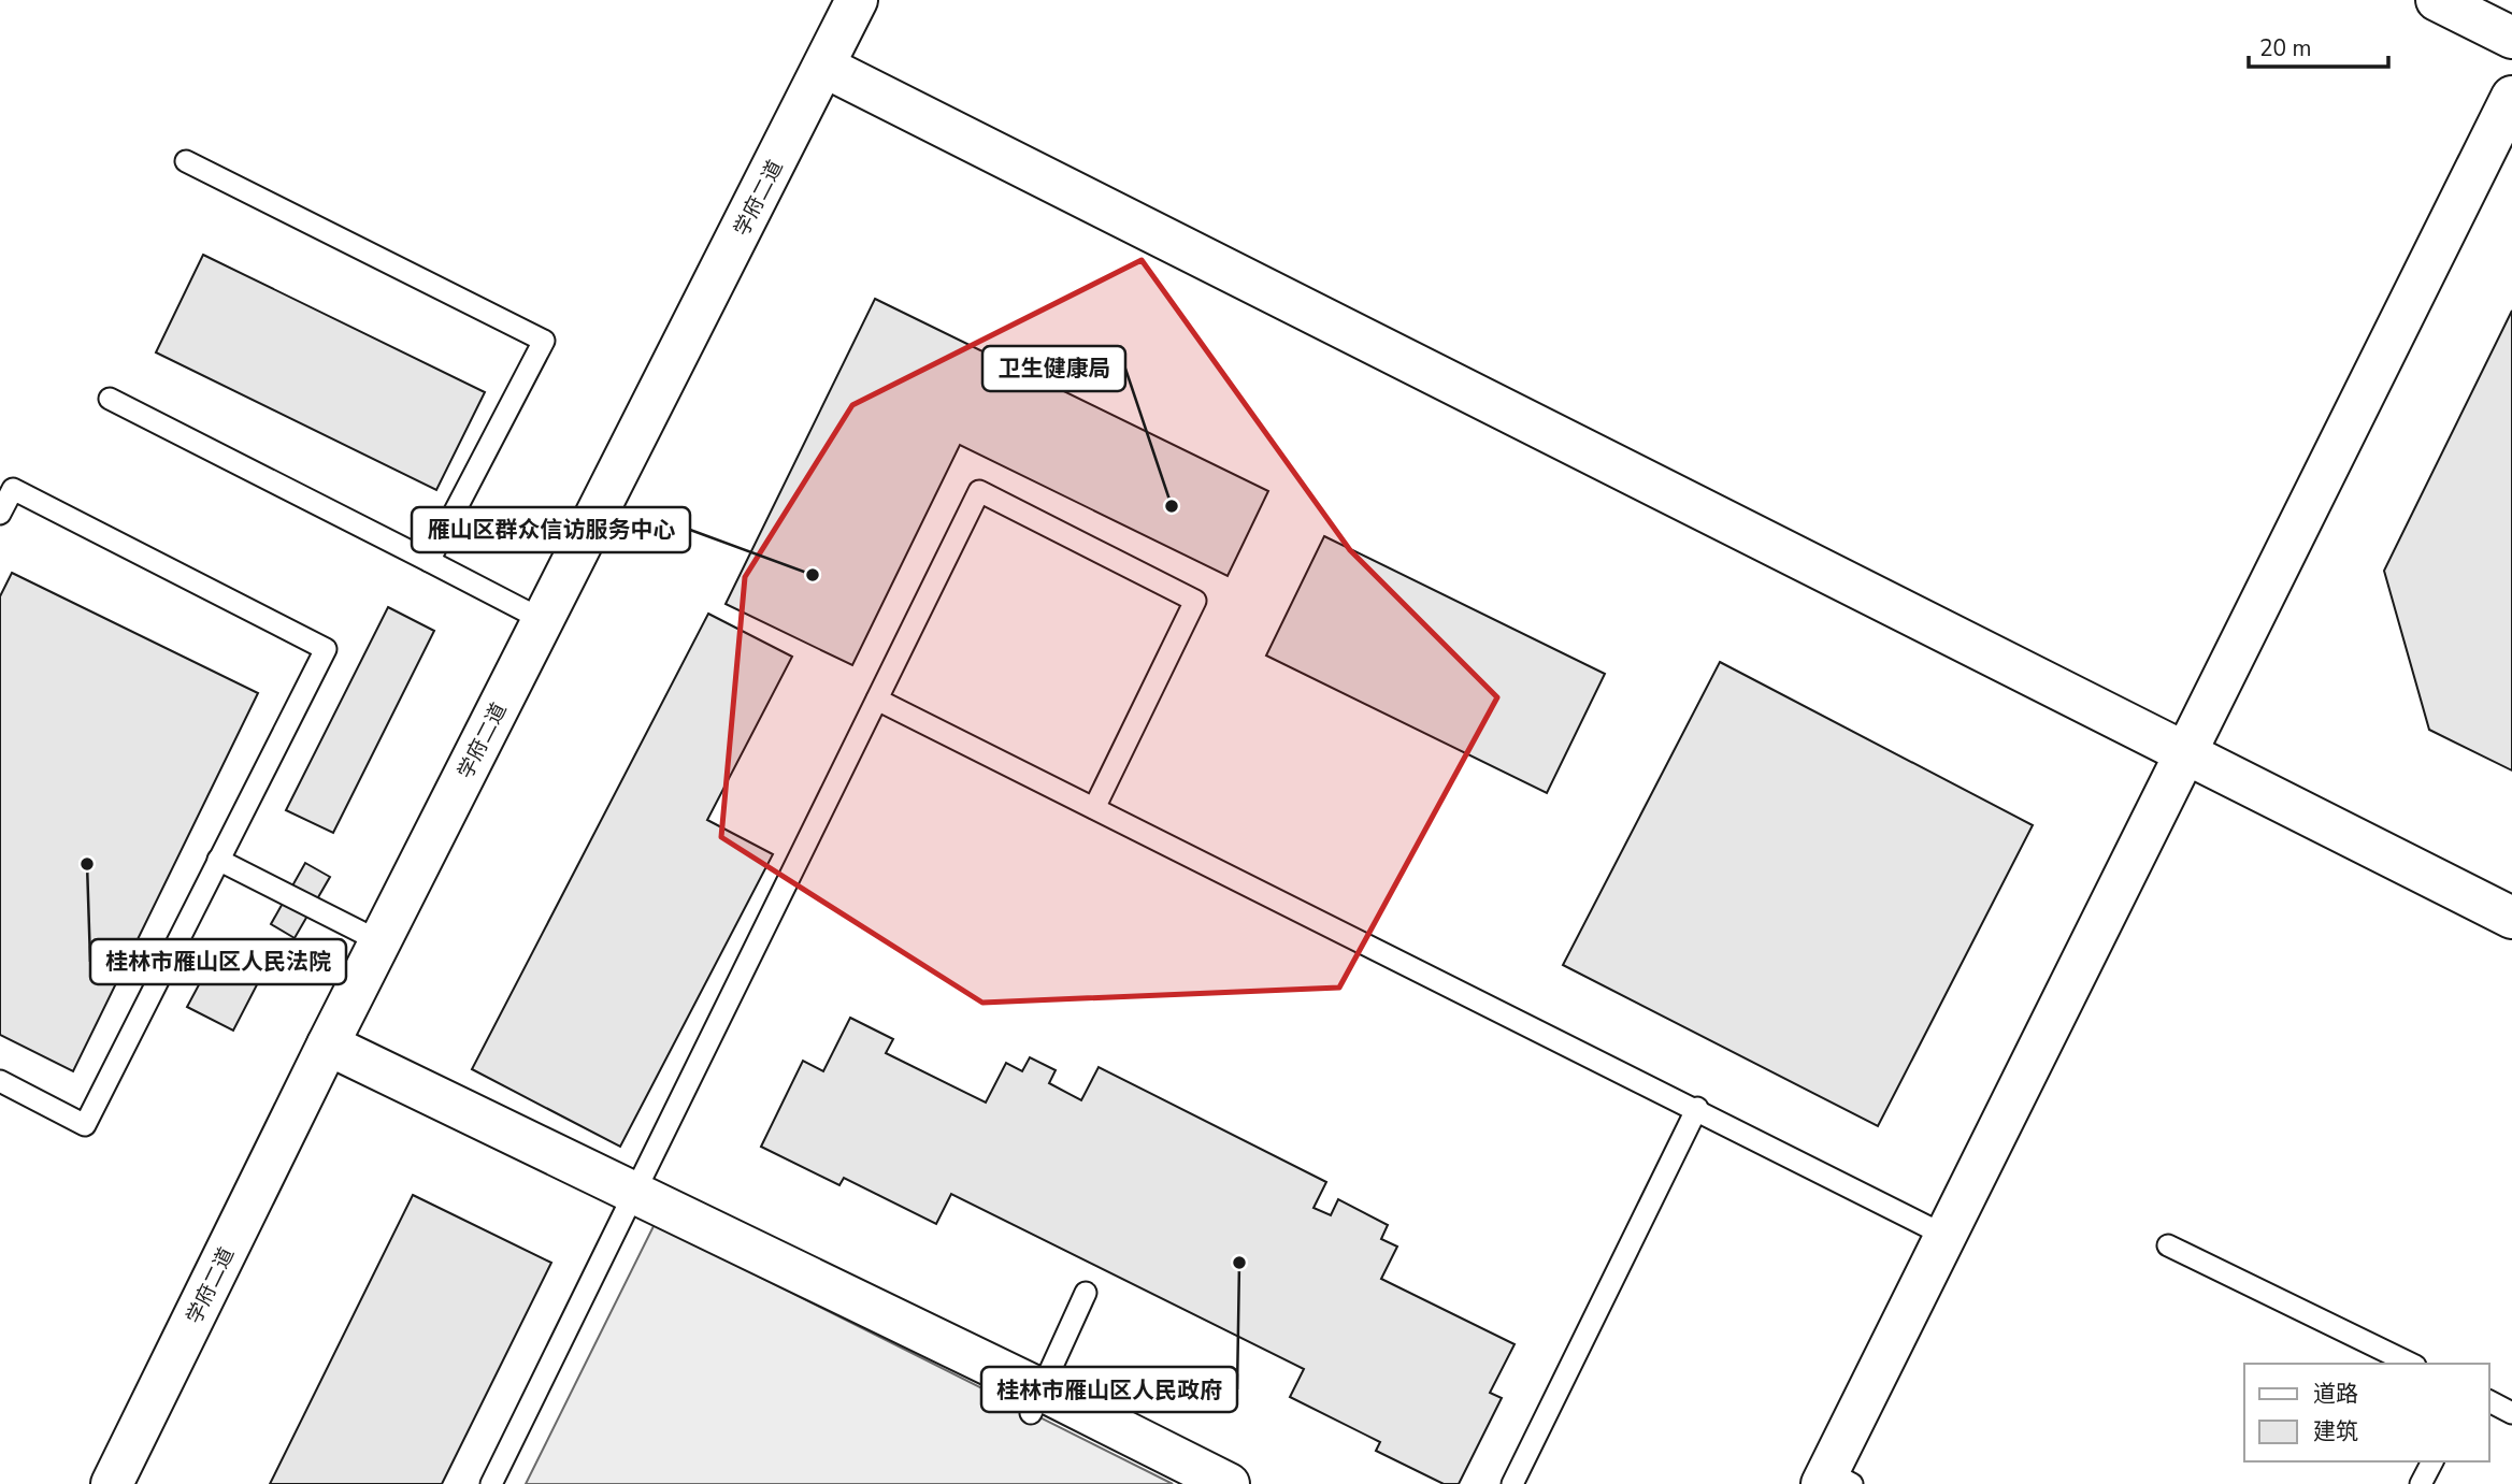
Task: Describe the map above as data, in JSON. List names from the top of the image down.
{
  "streets": {
    "street": ["学府二道"]
  },
  "places": [
    "卫生健康局",
    "雁山区群众信访服务中心",
    "桂林市雁山区人民法院",
    "桂林市雁山区人民政府"
  ],
  "legend": ["道路", "建筑"],
  "scale_bar": "20 m"
}
